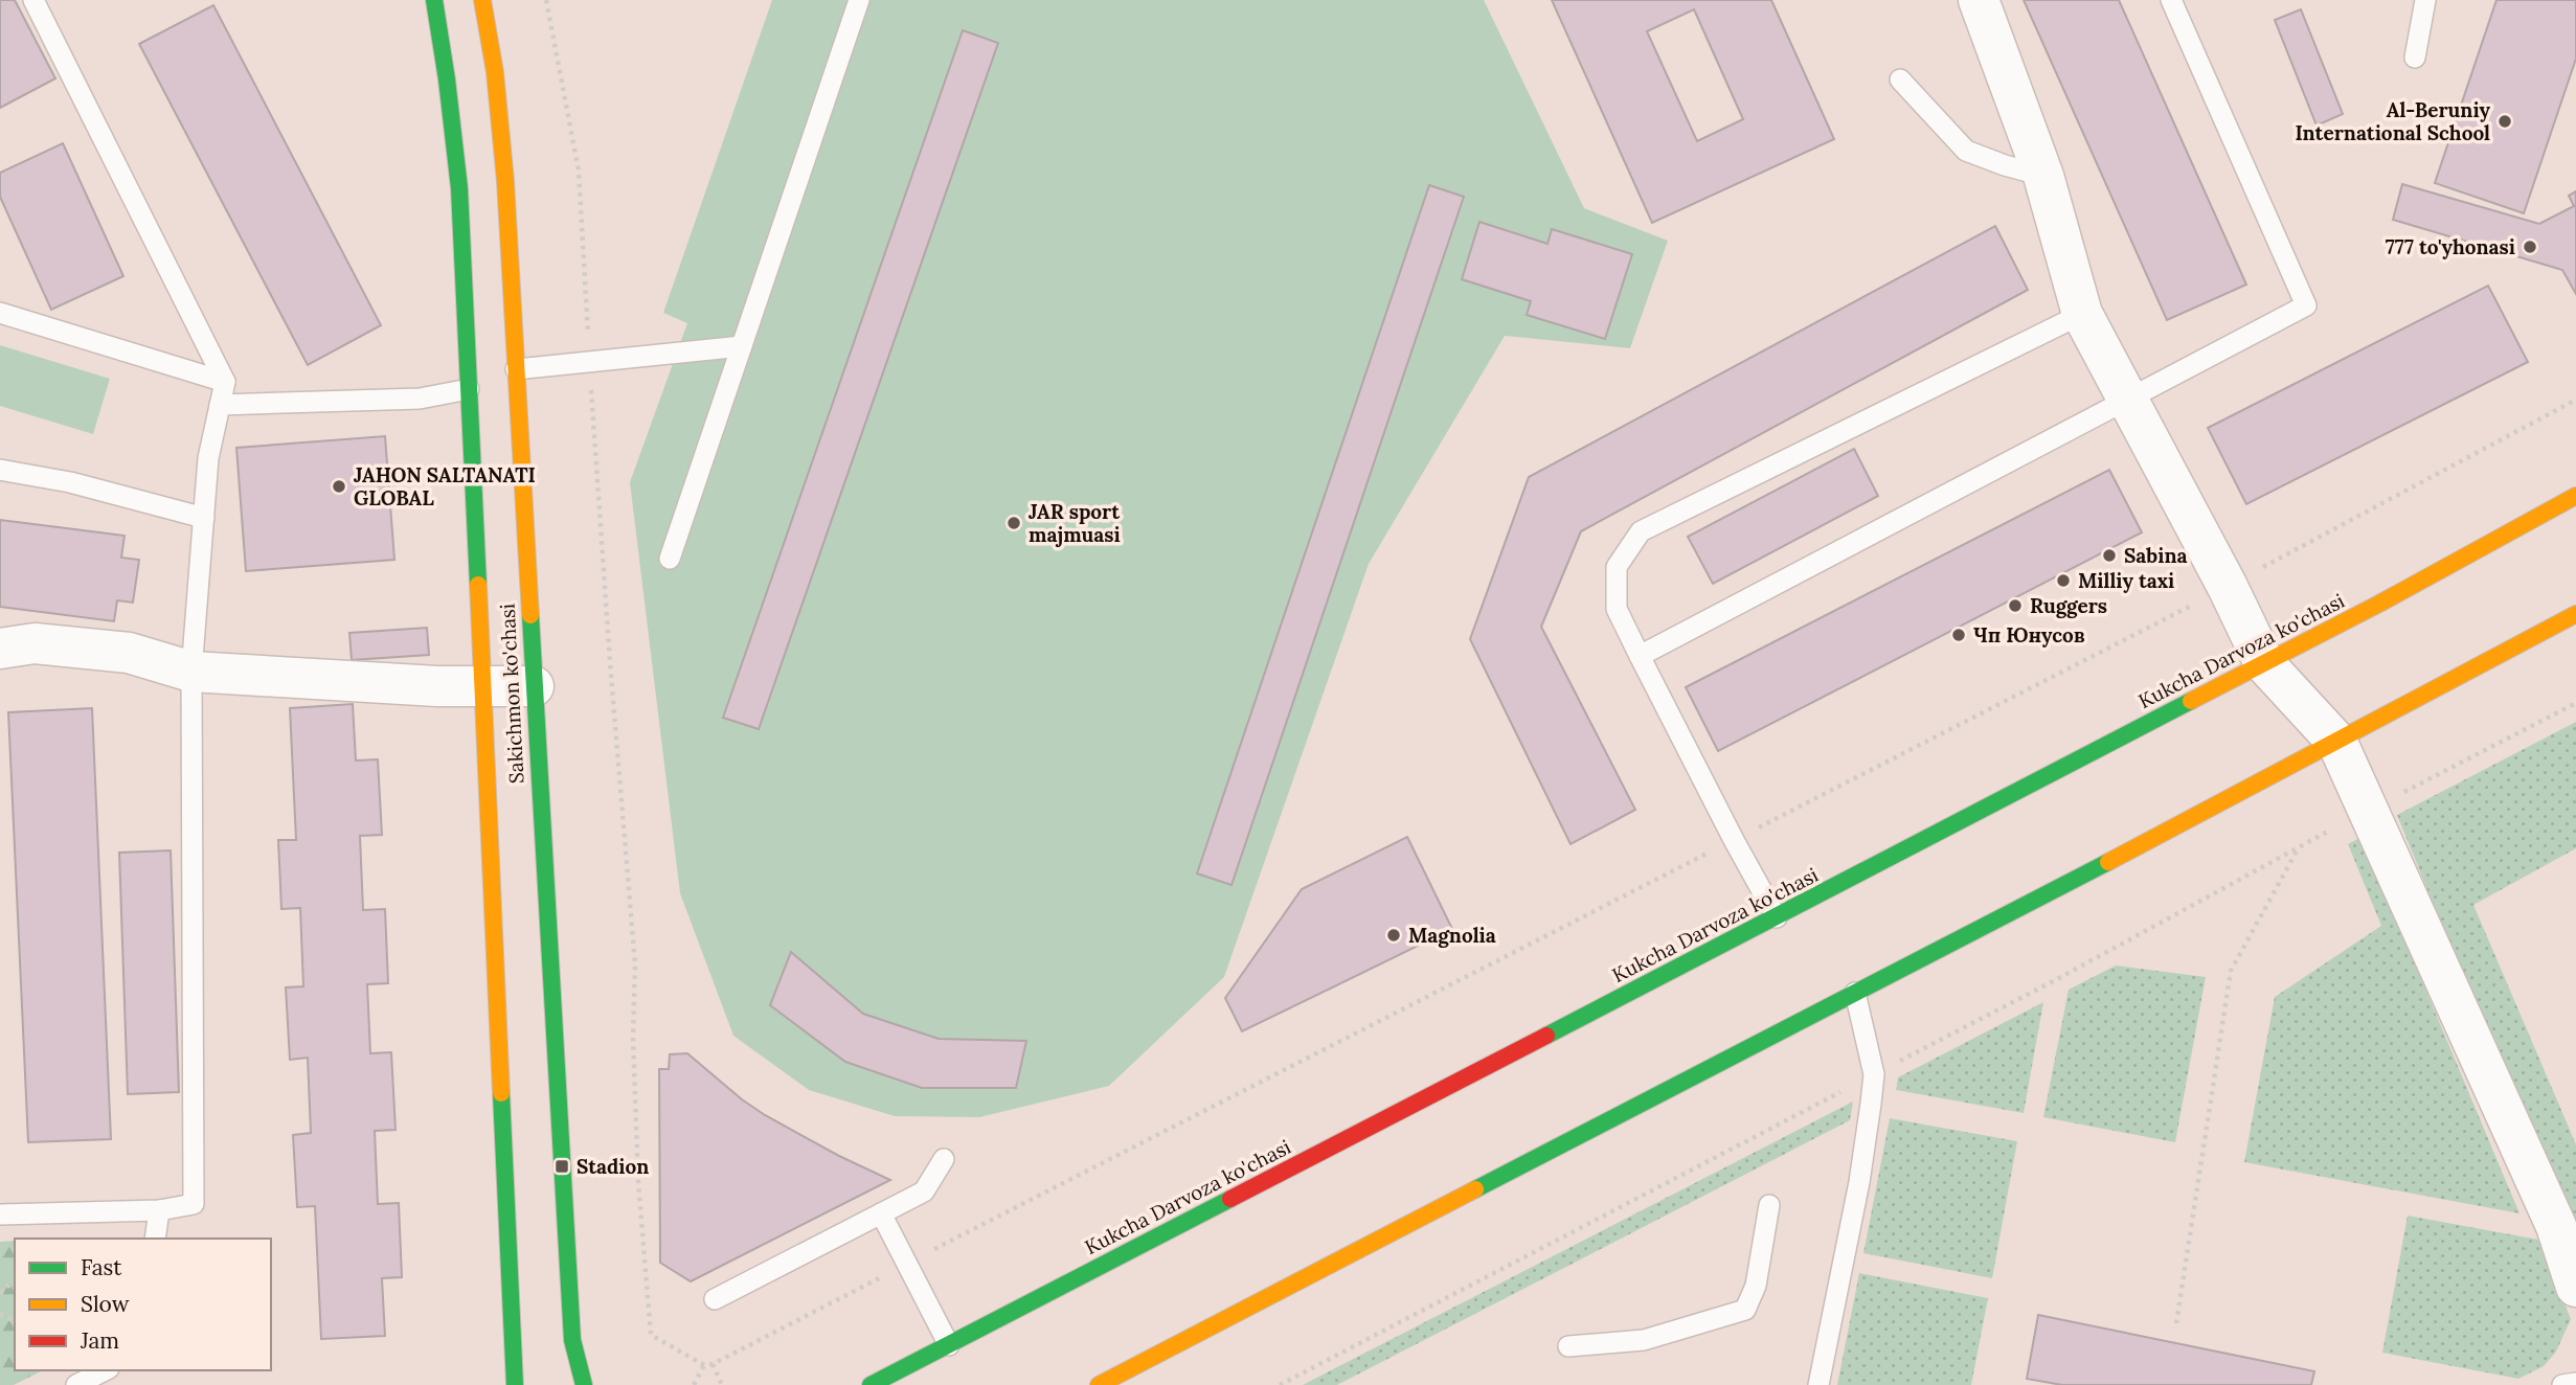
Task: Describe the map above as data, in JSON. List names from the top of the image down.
{
  "streets": {
    "main road": ["Kukcha Darvoza ko'chasi", "Sakichmon ko'chasi"]
  },
  "places": {
    "other": [
      "Al-Beruniy International School",
      "777 to'yhonasi",
      "JAHON SALTANATI GLOBAL",
      "JAR sport majmuasi",
      "Sabina",
      "Milliy taxi",
      "Ruggers",
      "Чп Юнусов",
      "Magnolia"
    ],
    "transit": ["Stadion"]
  },
  "legend": ["Fast", "Slow", "Jam"]
}
